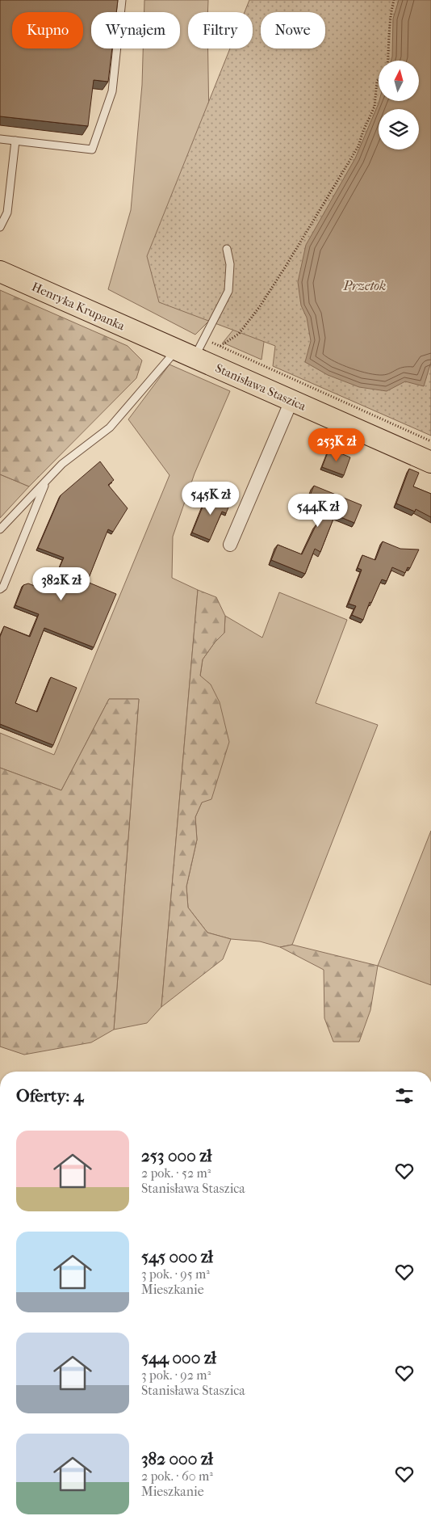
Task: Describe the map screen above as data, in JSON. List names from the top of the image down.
{
  "streets": {
    "main road": ["Henryka Krupanka", "Stanisława Staszica"]
  },
  "crossings": [
    ["Henryka Krupanka", "Stanisława Staszica"]
  ],
  "water": ["Przetok"],
  "north": "top",
  "page": {
    "chip": [
      "Kupno",
      "Wynajem",
      "Filtry",
      "Nowe"
    ],
    "price": [
      "253K zł",
      "545K zł",
      "544K zł",
      "382K zł"
    ],
    "heading": "Oferty: 4",
    "list": [
      {
        "name": "253 000 zł",
        "note": "2 pok. · 52 m² · Stanisława Staszica"
      },
      {
        "name": "545 000 zł",
        "note": "3 pok. · 95 m² · Mieszkanie"
      },
      {
        "name": "544 000 zł",
        "note": "3 pok. · 92 m² · Stanisława Staszica"
      },
      {
        "name": "382 000 zł",
        "note": "2 pok. · 60 m² · Mieszkanie"
      }
    ]
  }
}
